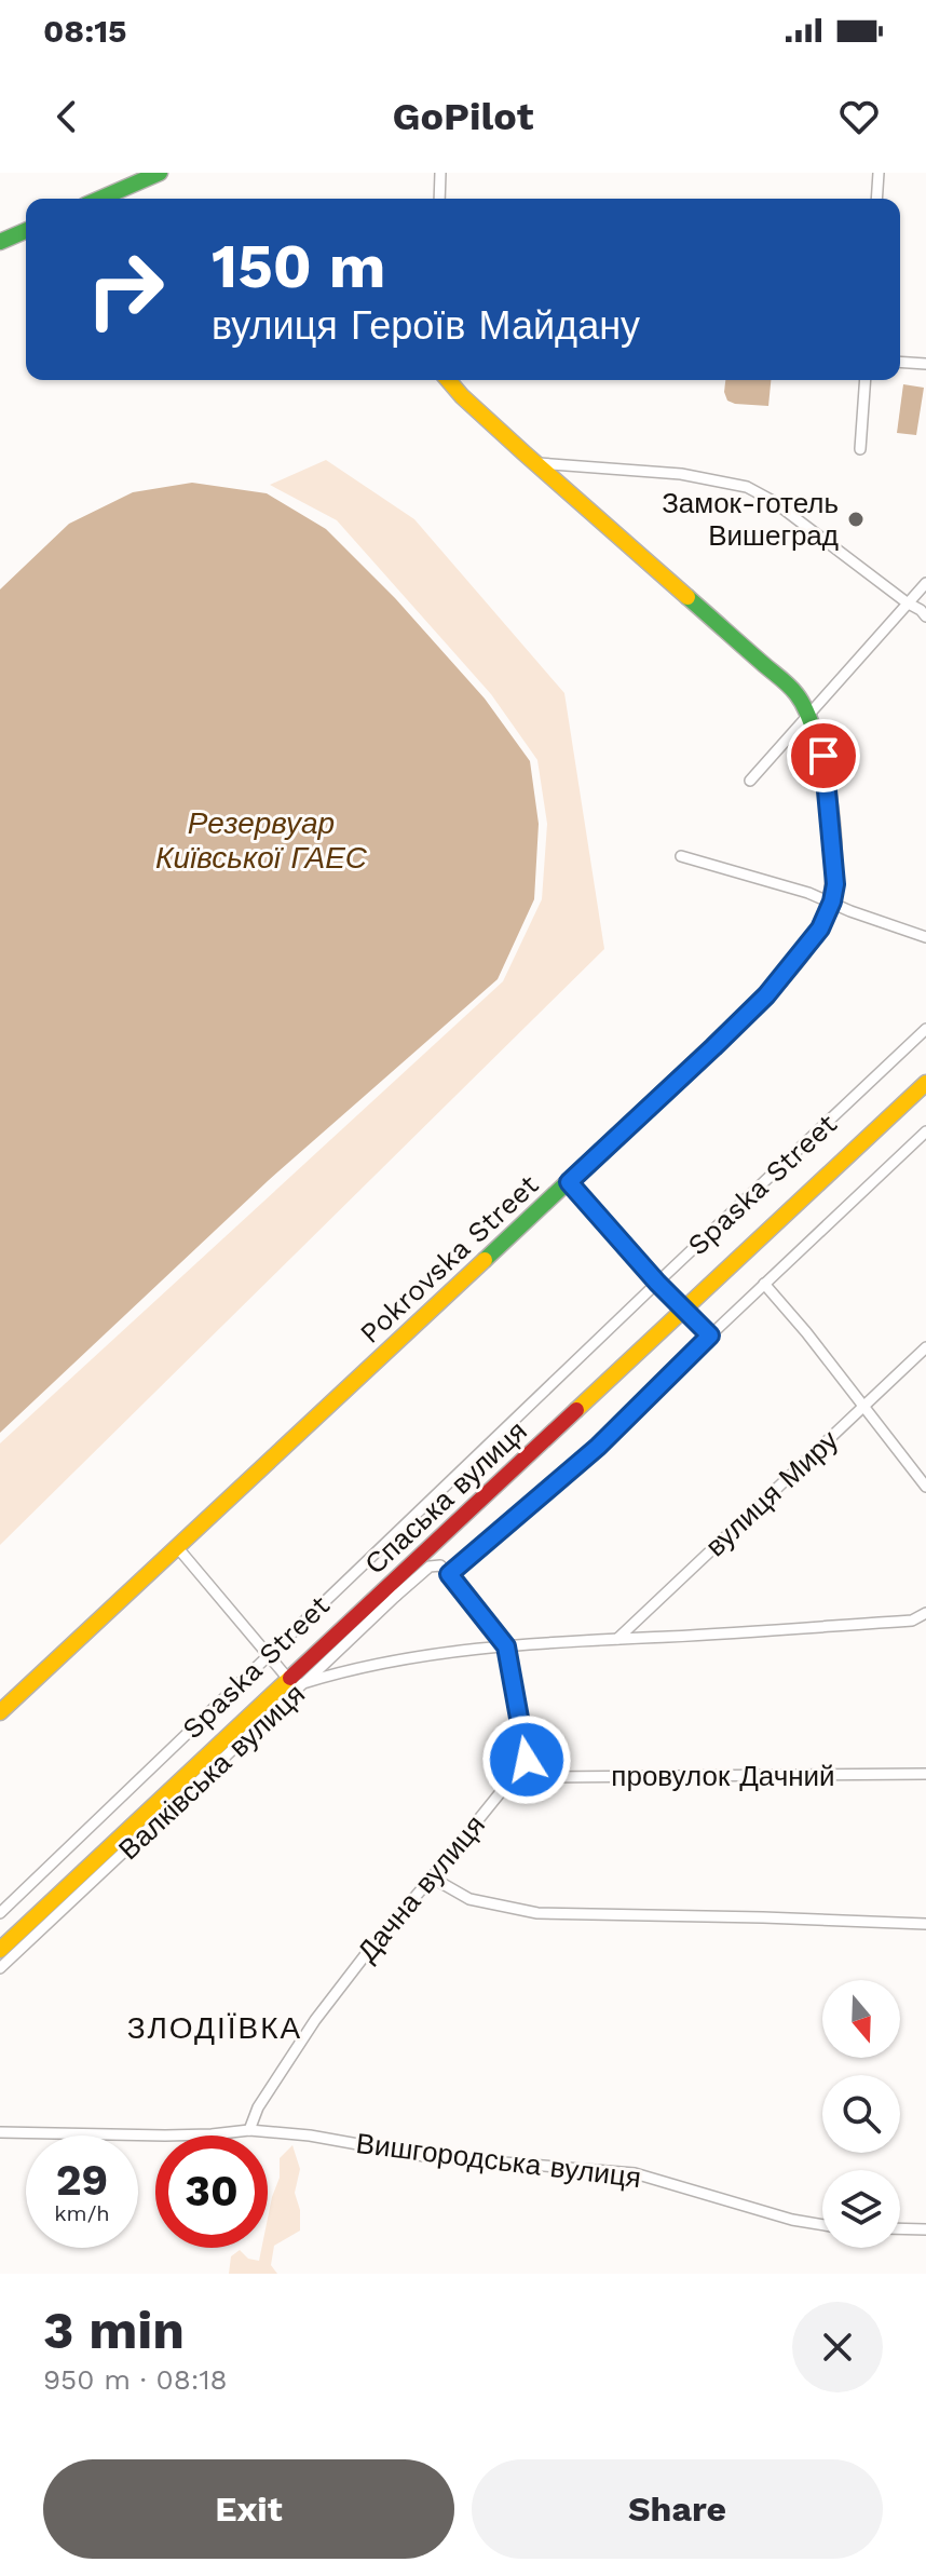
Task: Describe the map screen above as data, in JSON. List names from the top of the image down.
{
  "streets": {
    "street": [
      "Spaska Street",
      "Pokrovska Street",
      "вулиця Миру",
      "Спаська вулиця",
      "Валківська вулиця",
      "провулок Дачний",
      "Дачна вулиця",
      "Вишгородська вулиця"
    ]
  },
  "crossings": [
    ["вулиця Миру", "Валківська вулиця"],
    ["Спаська вулиця", "Валківська вулиця"],
    ["провулок Дачний", "Дачна вулиця"],
    ["Дачна вулиця", "Вишгородська вулиця"]
  ],
  "districts": ["ЗЛОДІЇВКА"],
  "water": ["Резервуар Київської ГАЕС"],
  "places": ["Замок-готель Вишеград"],
  "north": "bottom",
  "page": {
    "status": "08:15",
    "header": "GoPilot",
    "turn": ["150 m", "вулиця Героїв Майдану"],
    "speed": "29 km/h",
    "limit": "30",
    "heading": ["3 min", "950 m · 08:18"],
    "buttons": ["Exit", "Share"]
  }
}
